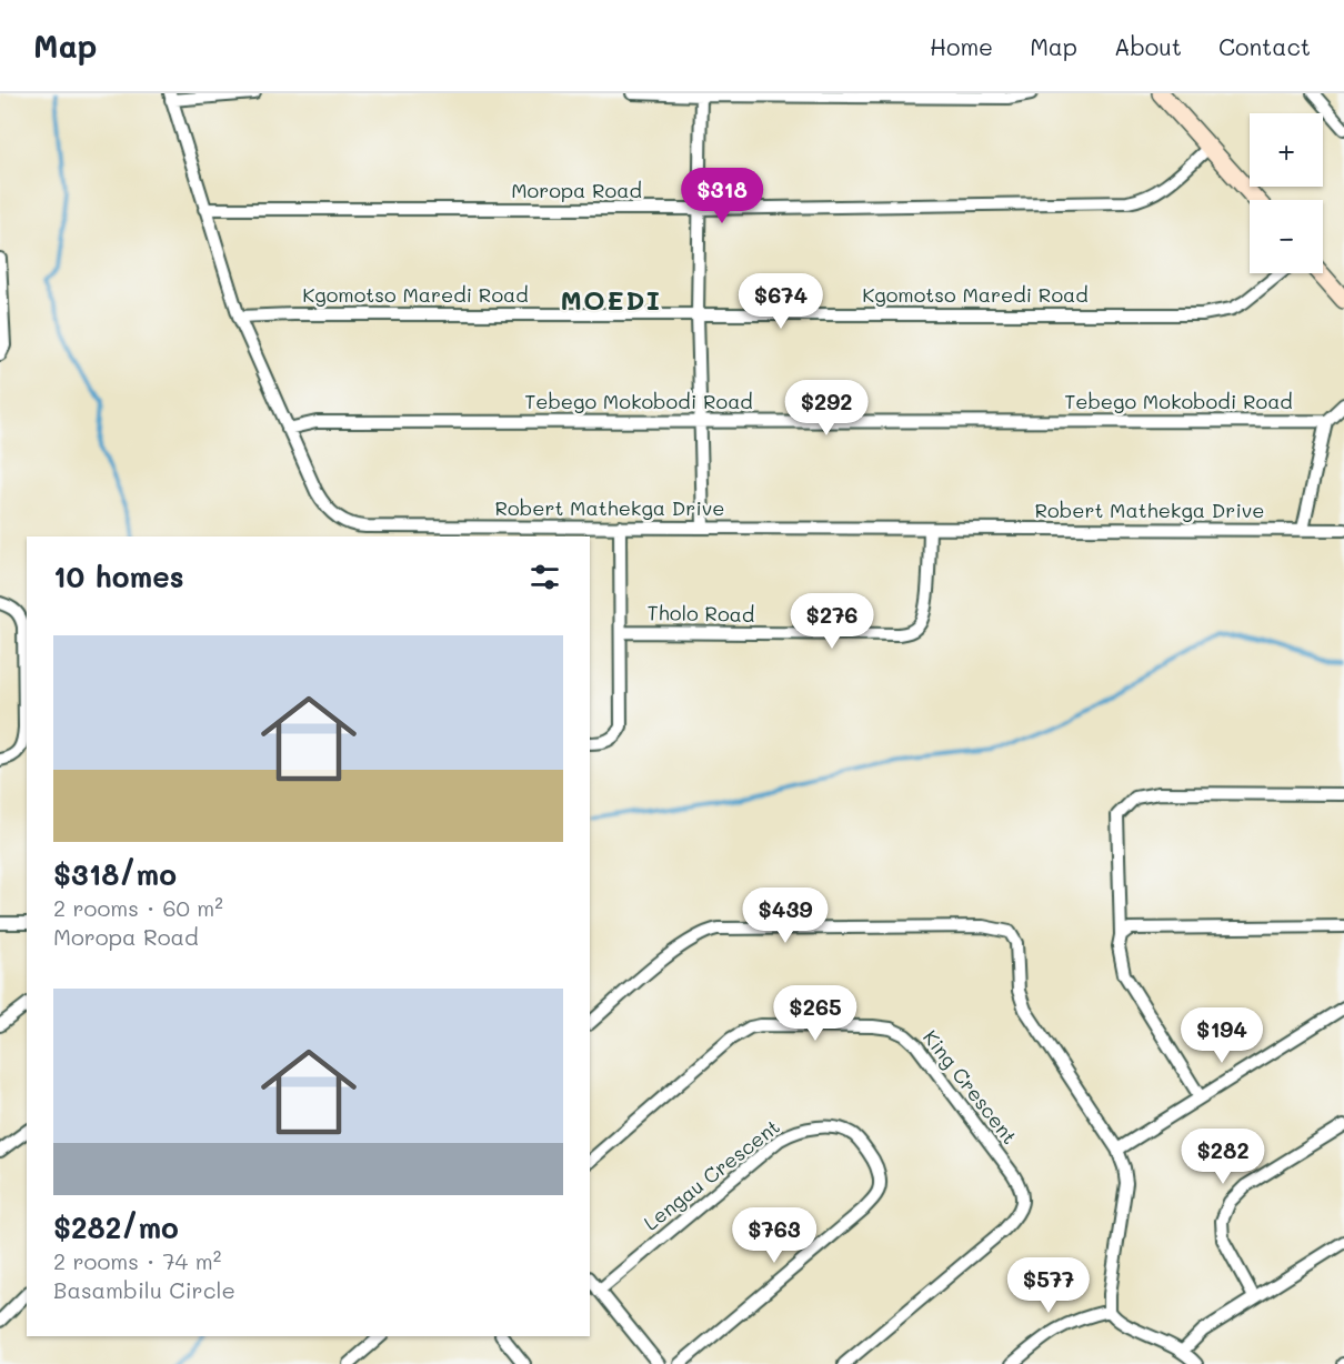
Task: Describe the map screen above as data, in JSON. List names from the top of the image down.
{
  "streets": {
    "street": [
      "Moropa Road",
      "Kgomotso Maredi Road",
      "Tebego Mokobodi Road",
      "Robert Mathekga Drive",
      "Tholo Road",
      "King Crescent",
      "Lengau Crescent"
    ]
  },
  "crossings": [
    ["Moropa Road", "Robert Mathekga Drive"],
    ["Kgomotso Maredi Road", "Robert Mathekga Drive"],
    ["Tebego Mokobodi Road", "Robert Mathekga Drive"],
    ["Robert Mathekga Drive", "Tholo Road"]
  ],
  "districts": ["MOEDI"],
  "page": {
    "header": "Map",
    "nav": [
      "Home",
      "Map",
      "About",
      "Contact"
    ],
    "map_buttons": ["+", "−"],
    "price": [
      "$318",
      "$674",
      "$292",
      "$276",
      "$439",
      "$265",
      "$194",
      "$282",
      "$763",
      "$577"
    ],
    "heading": "10 homes",
    "list": [
      {
        "name": "$318/mo",
        "note": "2 rooms · 60 m² · Moropa Road"
      },
      {
        "name": "$282/mo",
        "note": "2 rooms · 74 m² · Basambilu Circle"
      }
    ]
  }
}
